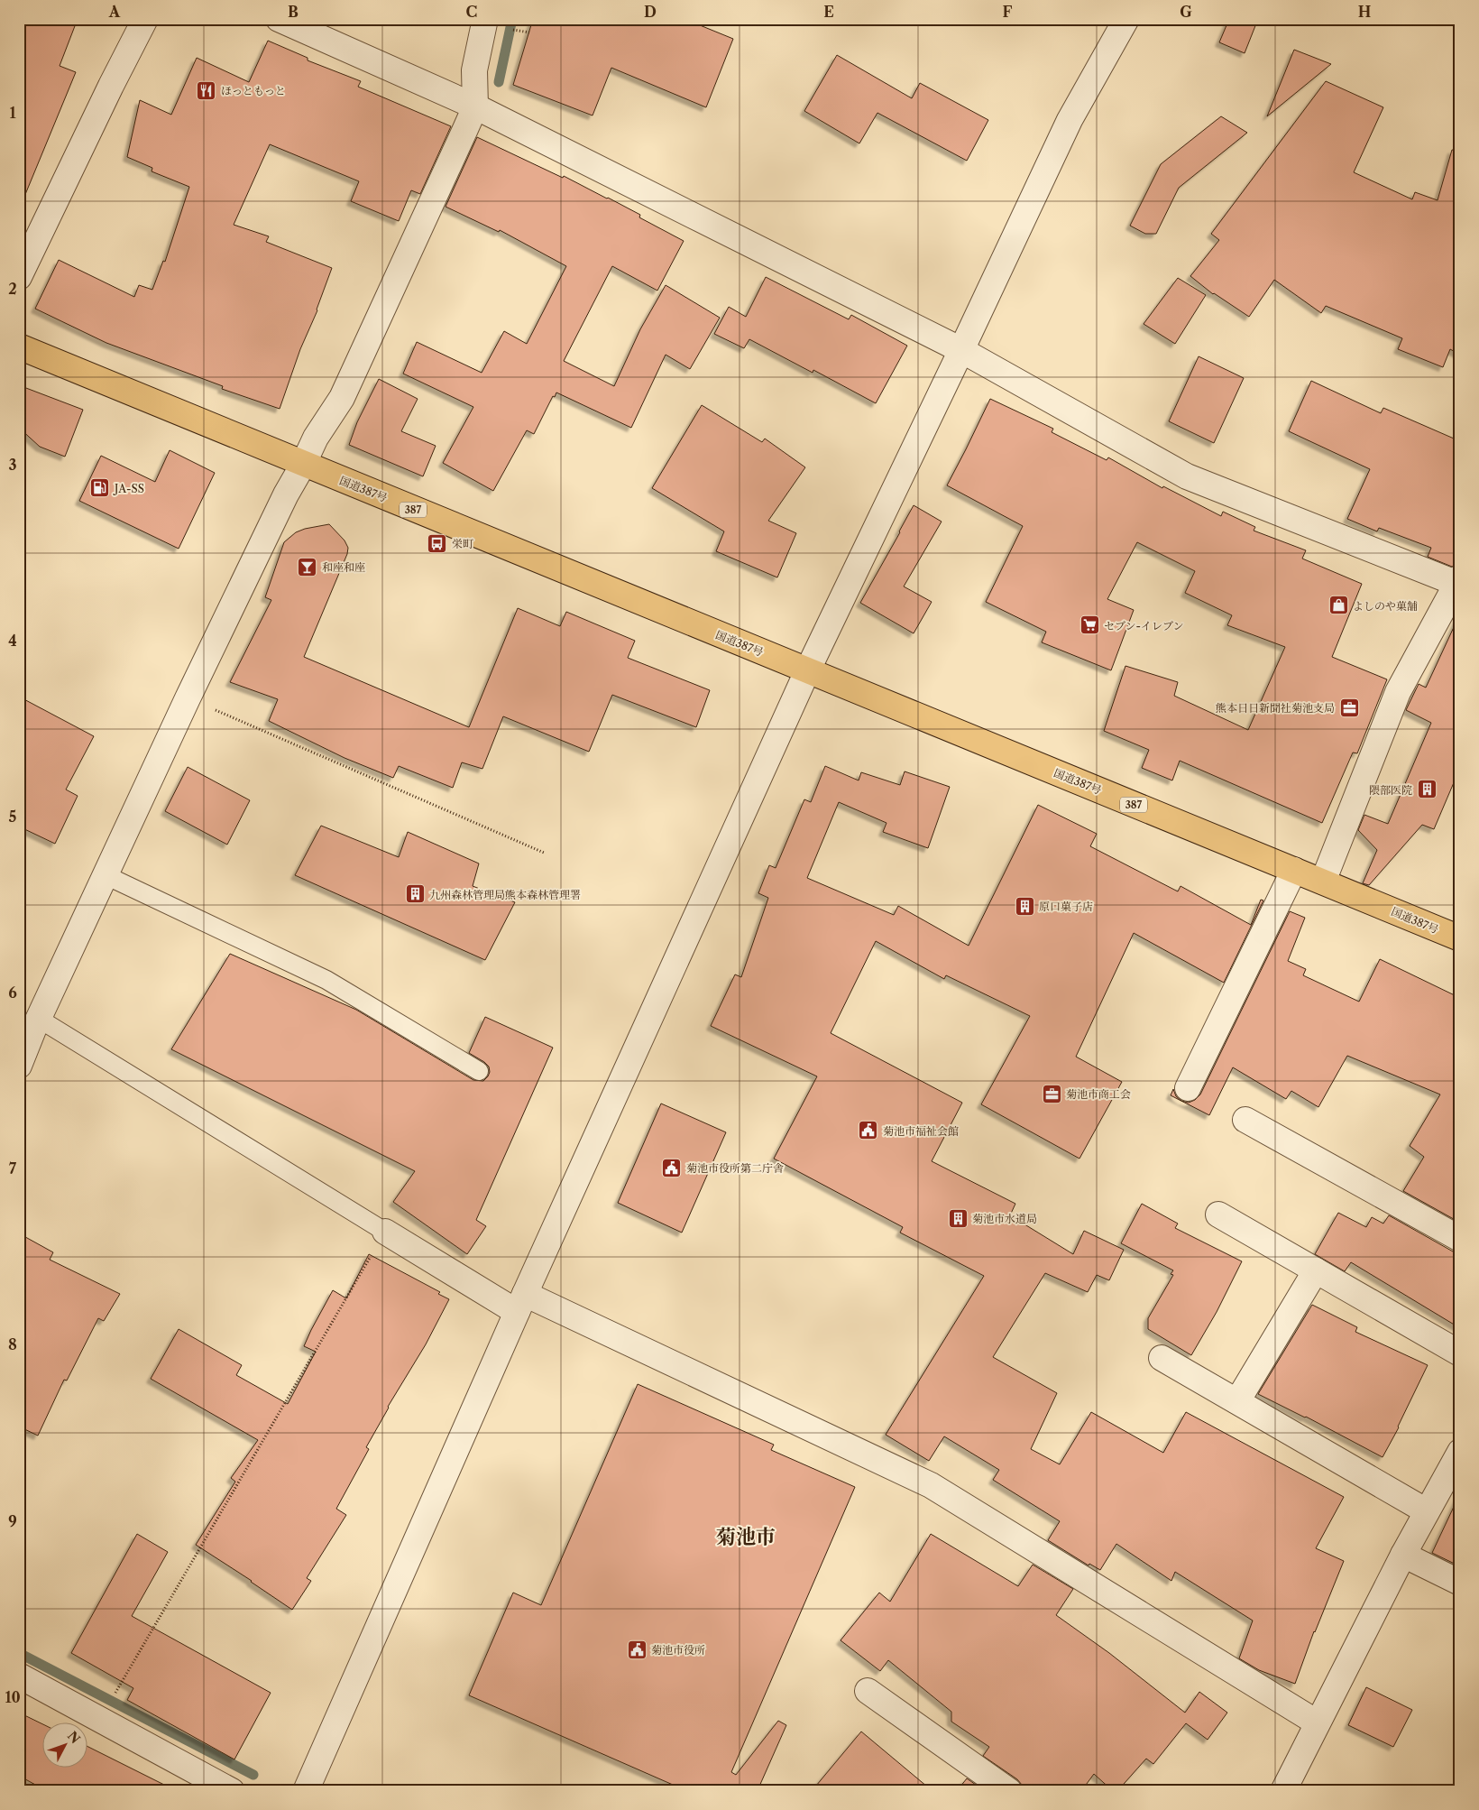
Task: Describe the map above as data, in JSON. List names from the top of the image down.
{
  "streets": {
    "highway": ["国道387号", "387"]
  },
  "districts": ["菊池市"],
  "places": {
    "restaurant": ["ほっともっと"],
    "fuel station": ["JA-SS"],
    "bus stop": ["栄町"],
    "bar": ["和座和座"],
    "shop": ["よしのや菓舗"],
    "supermarket": ["セブン-イレブン"],
    "office": ["熊本日日新聞社菊池支局", "菊池市商工会"],
    "building": [
      "隈部医院",
      "九州森林管理局熊本森林管理署",
      "原口菓子店",
      "菊池市水道局"
    ],
    "public building": ["菊池市福祉会館", "菊池市役所第二庁舎", "菊池市役所"]
  },
  "north": "top right",
  "grid": {
    "columns": [
      "A",
      "B",
      "C",
      "D",
      "E",
      "F",
      "G",
      "H"
    ],
    "rows": [
      "1",
      "2",
      "3",
      "4",
      "5",
      "6",
      "7",
      "8",
      "9",
      "10"
    ]
  }
}
